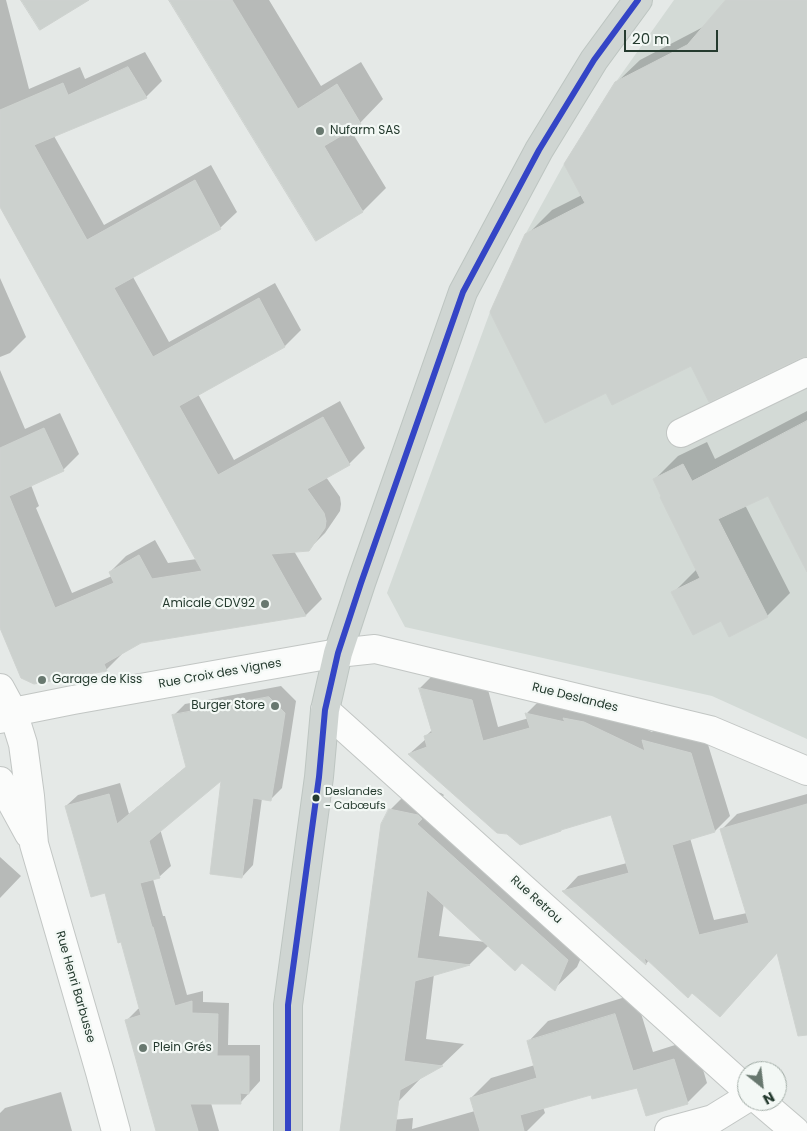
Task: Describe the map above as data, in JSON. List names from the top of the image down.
{
  "streets": {
    "street": [
      "Rue Croix des Vignes",
      "Rue Deslandes",
      "Rue Retrou",
      "Rue Henri Barbusse"
    ]
  },
  "crossings": [
    ["Rue Croix des Vignes", "Rue Deslandes"],
    ["Rue Croix des Vignes", "Rue Henri Barbusse"]
  ],
  "places": [
    "Nufarm SAS",
    "Amicale CDV92",
    "Garage de Kiss",
    "Burger Store",
    "Deslandes - Cabœufs",
    "Plein Grés"
  ],
  "scale_bar": "20 m",
  "north": "bottom right"
}
